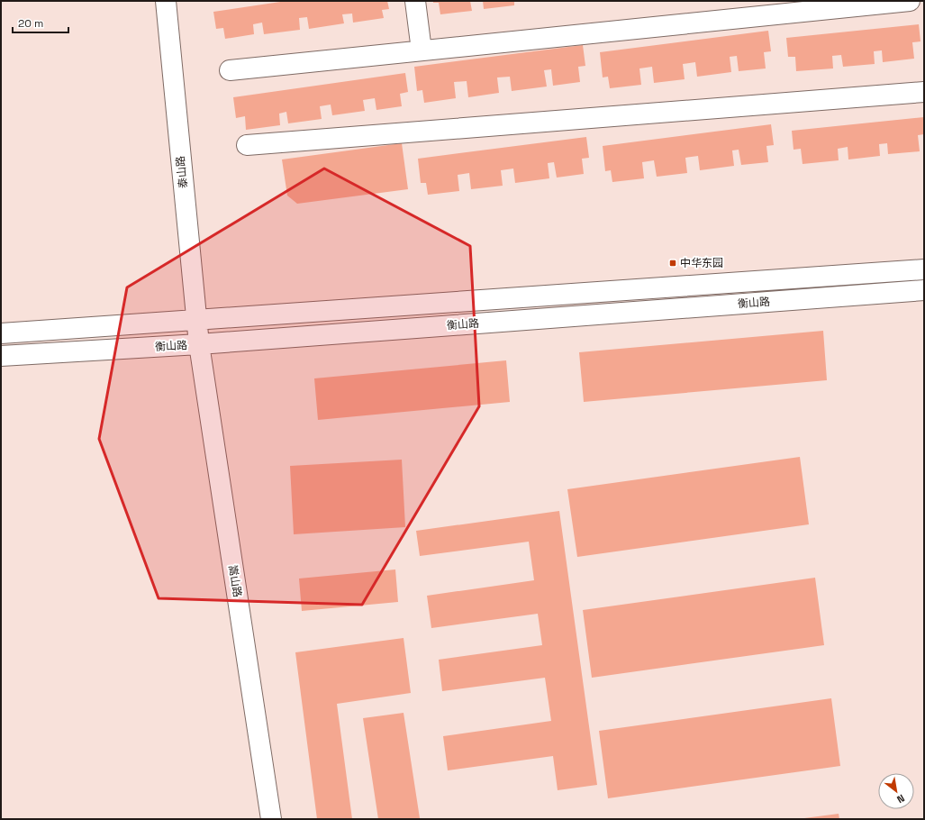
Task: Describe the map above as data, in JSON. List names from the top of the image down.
{
  "streets": {
    "street": ["泰山路", "衡山路", "嵩山路"]
  },
  "crossings": [
    ["泰山路", "衡山路"],
    ["泰山路", "嵩山路"],
    ["衡山路", "嵩山路"]
  ],
  "places": {
    "transit": ["中华东园"]
  },
  "scale_bar": "20 m",
  "north": "bottom right"
}
